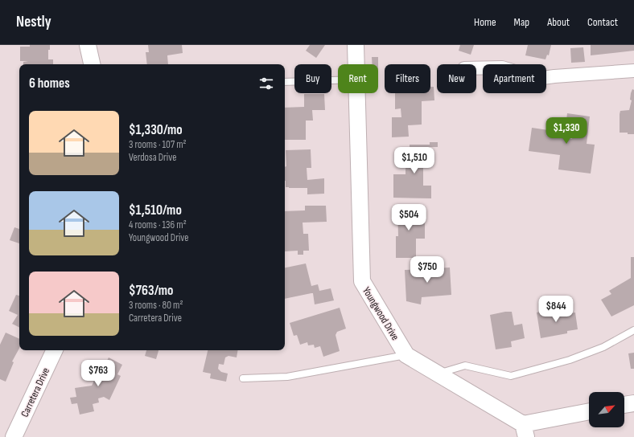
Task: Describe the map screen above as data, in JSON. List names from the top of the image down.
{
  "streets": {
    "street": ["Youngwood Drive", "Carretera Drive"]
  },
  "north": "top right",
  "page": {
    "header": "Nestly",
    "nav": [
      "Home",
      "Map",
      "About",
      "Contact"
    ],
    "chip": [
      "Buy",
      "Rent",
      "Filters",
      "New",
      "Apartment"
    ],
    "heading": "6 homes",
    "list": [
      {
        "name": "$1,330/mo",
        "note": "3 rooms · 107 m² · Verdosa Drive"
      },
      {
        "name": "$1,510/mo",
        "note": "4 rooms · 136 m² · Youngwood Drive"
      },
      {
        "name": "$763/mo",
        "note": "3 rooms · 80 m² · Carretera Drive"
      }
    ],
    "price": [
      "$1,330",
      "$1,510",
      "$504",
      "$750",
      "$844",
      "$763"
    ]
  }
}
